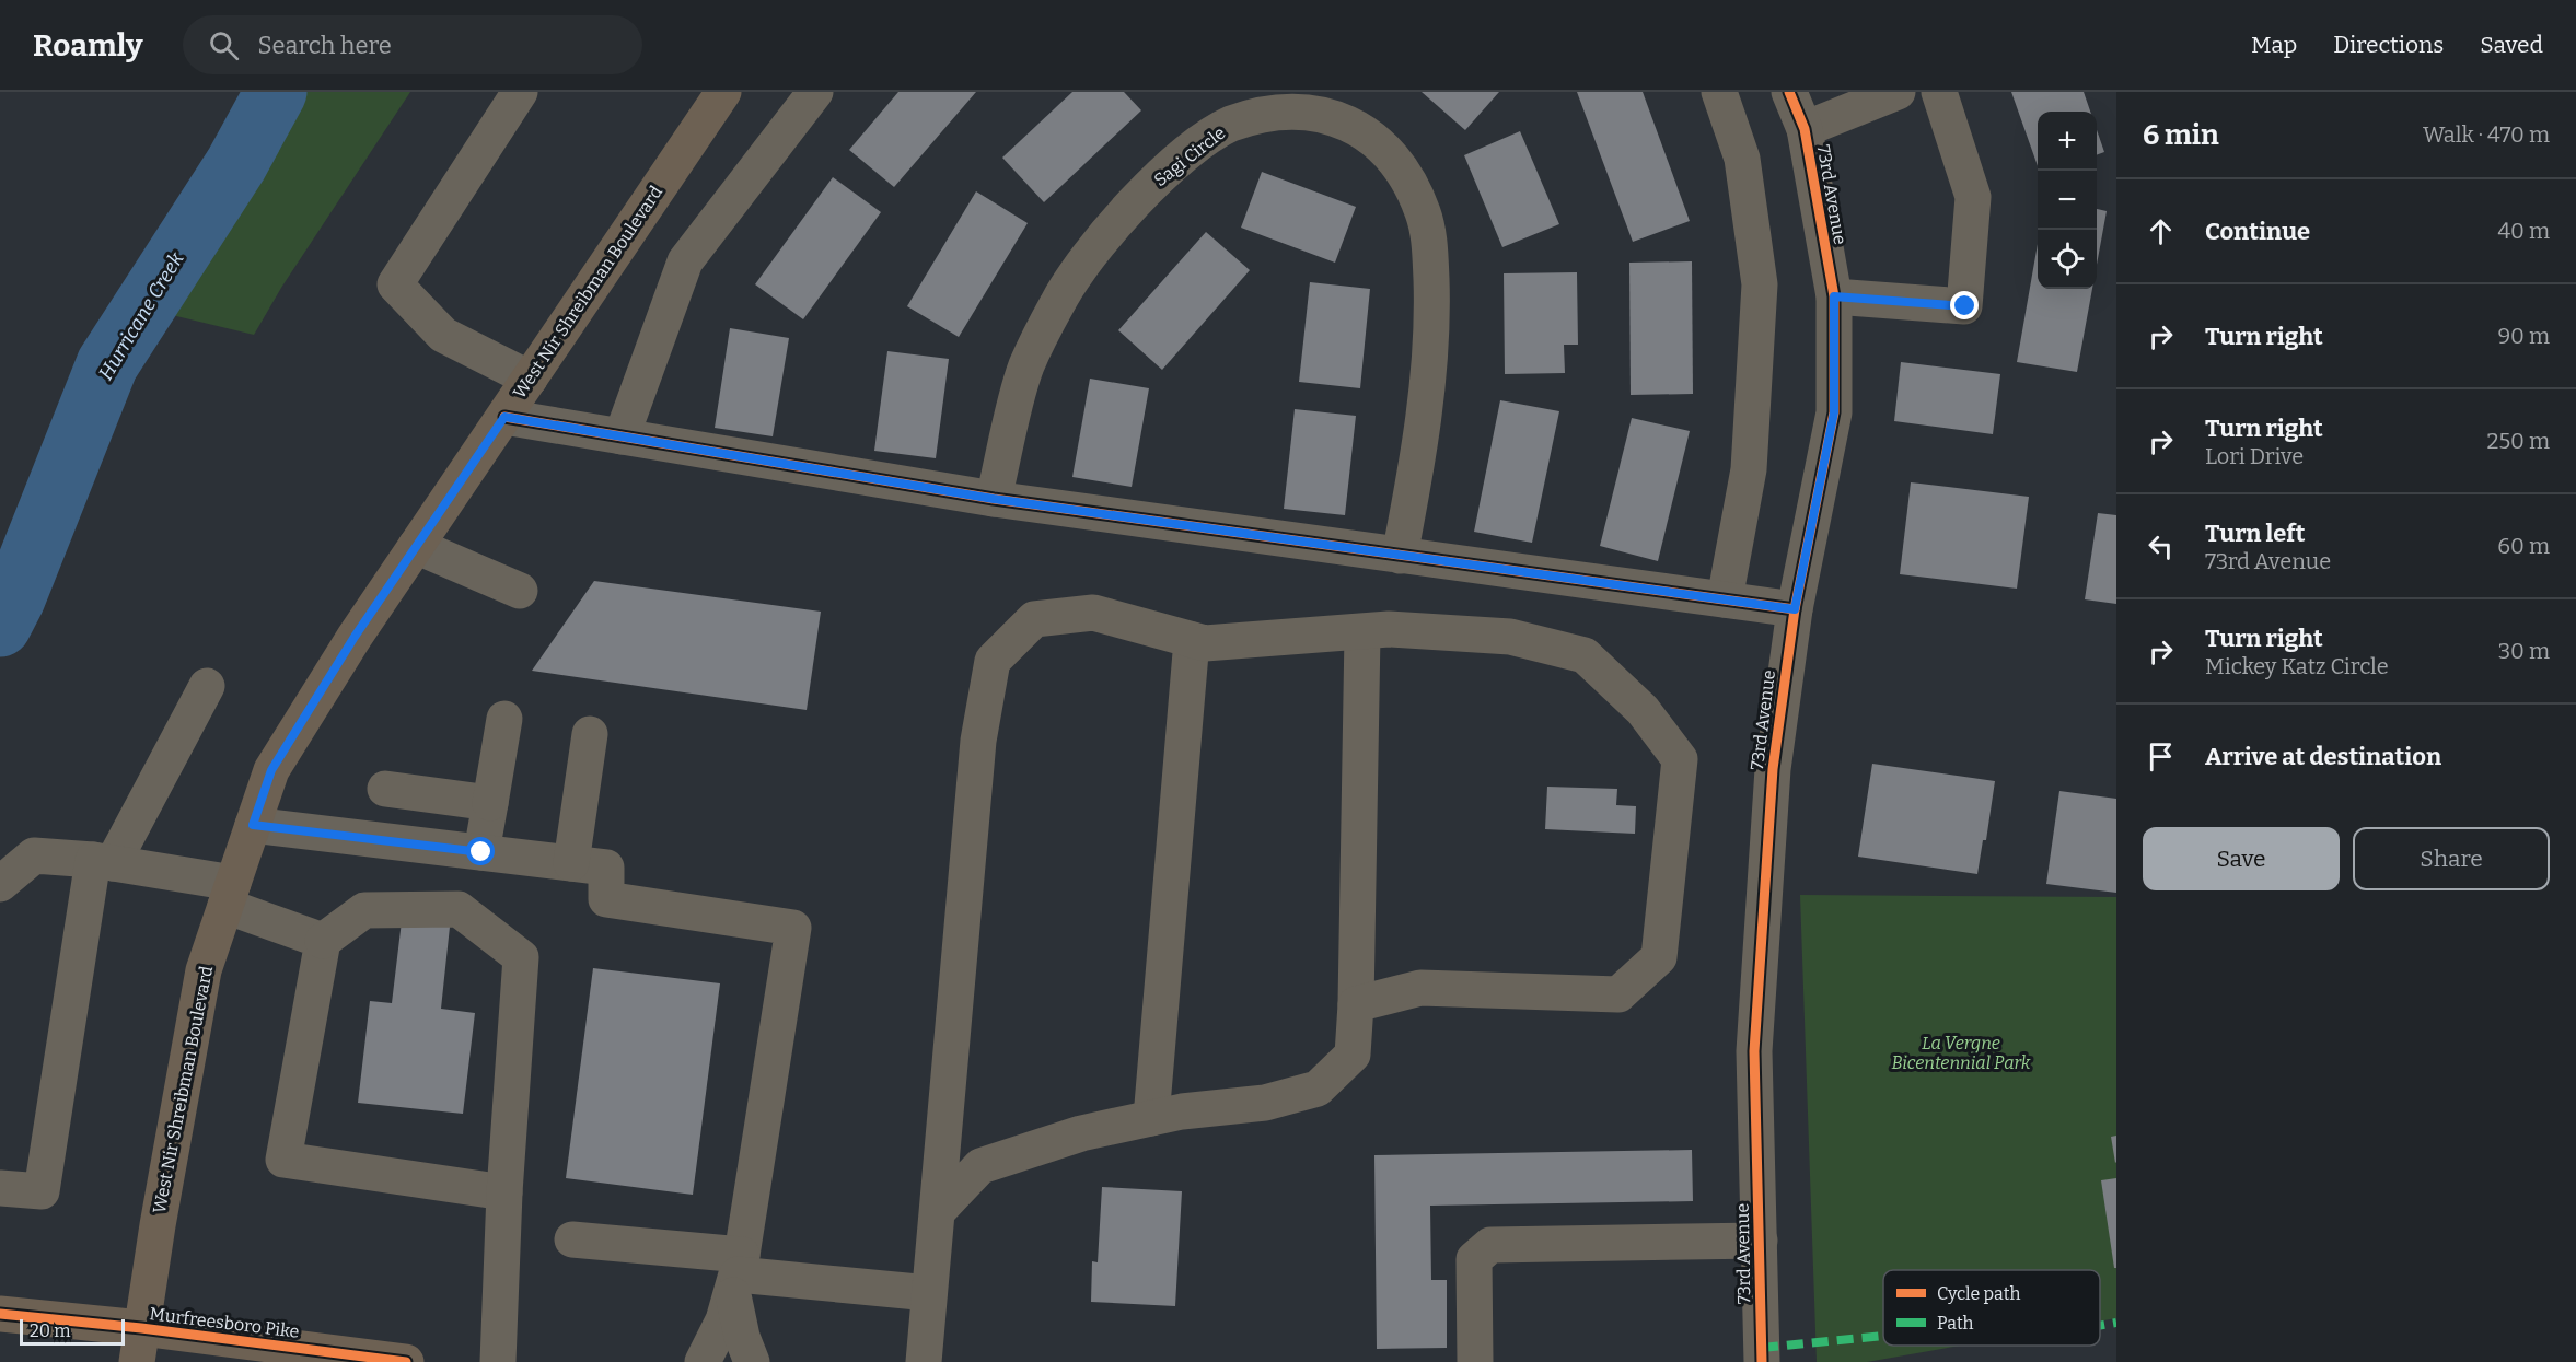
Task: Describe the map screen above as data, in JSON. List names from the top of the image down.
{
  "streets": {
    "main road": ["West Nir Shreibman Boulevard", "Murfreesboro Pike"],
    "street": ["Sagi Circle", "73rd Avenue"]
  },
  "crossings": [
    ["West Nir Shreibman Boulevard", "Murfreesboro Pike"]
  ],
  "water": ["Hurricane Creek"],
  "parks": ["La Vergne Bicentennial Park"],
  "legend": ["Cycle path", "Path"],
  "scale_bar": "20 m",
  "page": {
    "header": "Roamly",
    "search": "Search here",
    "nav": ["Map", "Directions", "Saved"],
    "heading": ["6 min", "Walk · 470 m"],
    "map_buttons": ["+", "−"],
    "list": [
      ["Continue", "40 m"],
      ["Turn right", "90 m"],
      ["Turn right", "Lori Drive", "250 m"],
      ["Turn left", "73rd Avenue", "60 m"],
      ["Turn right", "Mickey Katz Circle", "30 m"],
      "Arrive at destination"
    ],
    "buttons": ["Save", "Share"],
    "scale": "20 m"
  }
}
